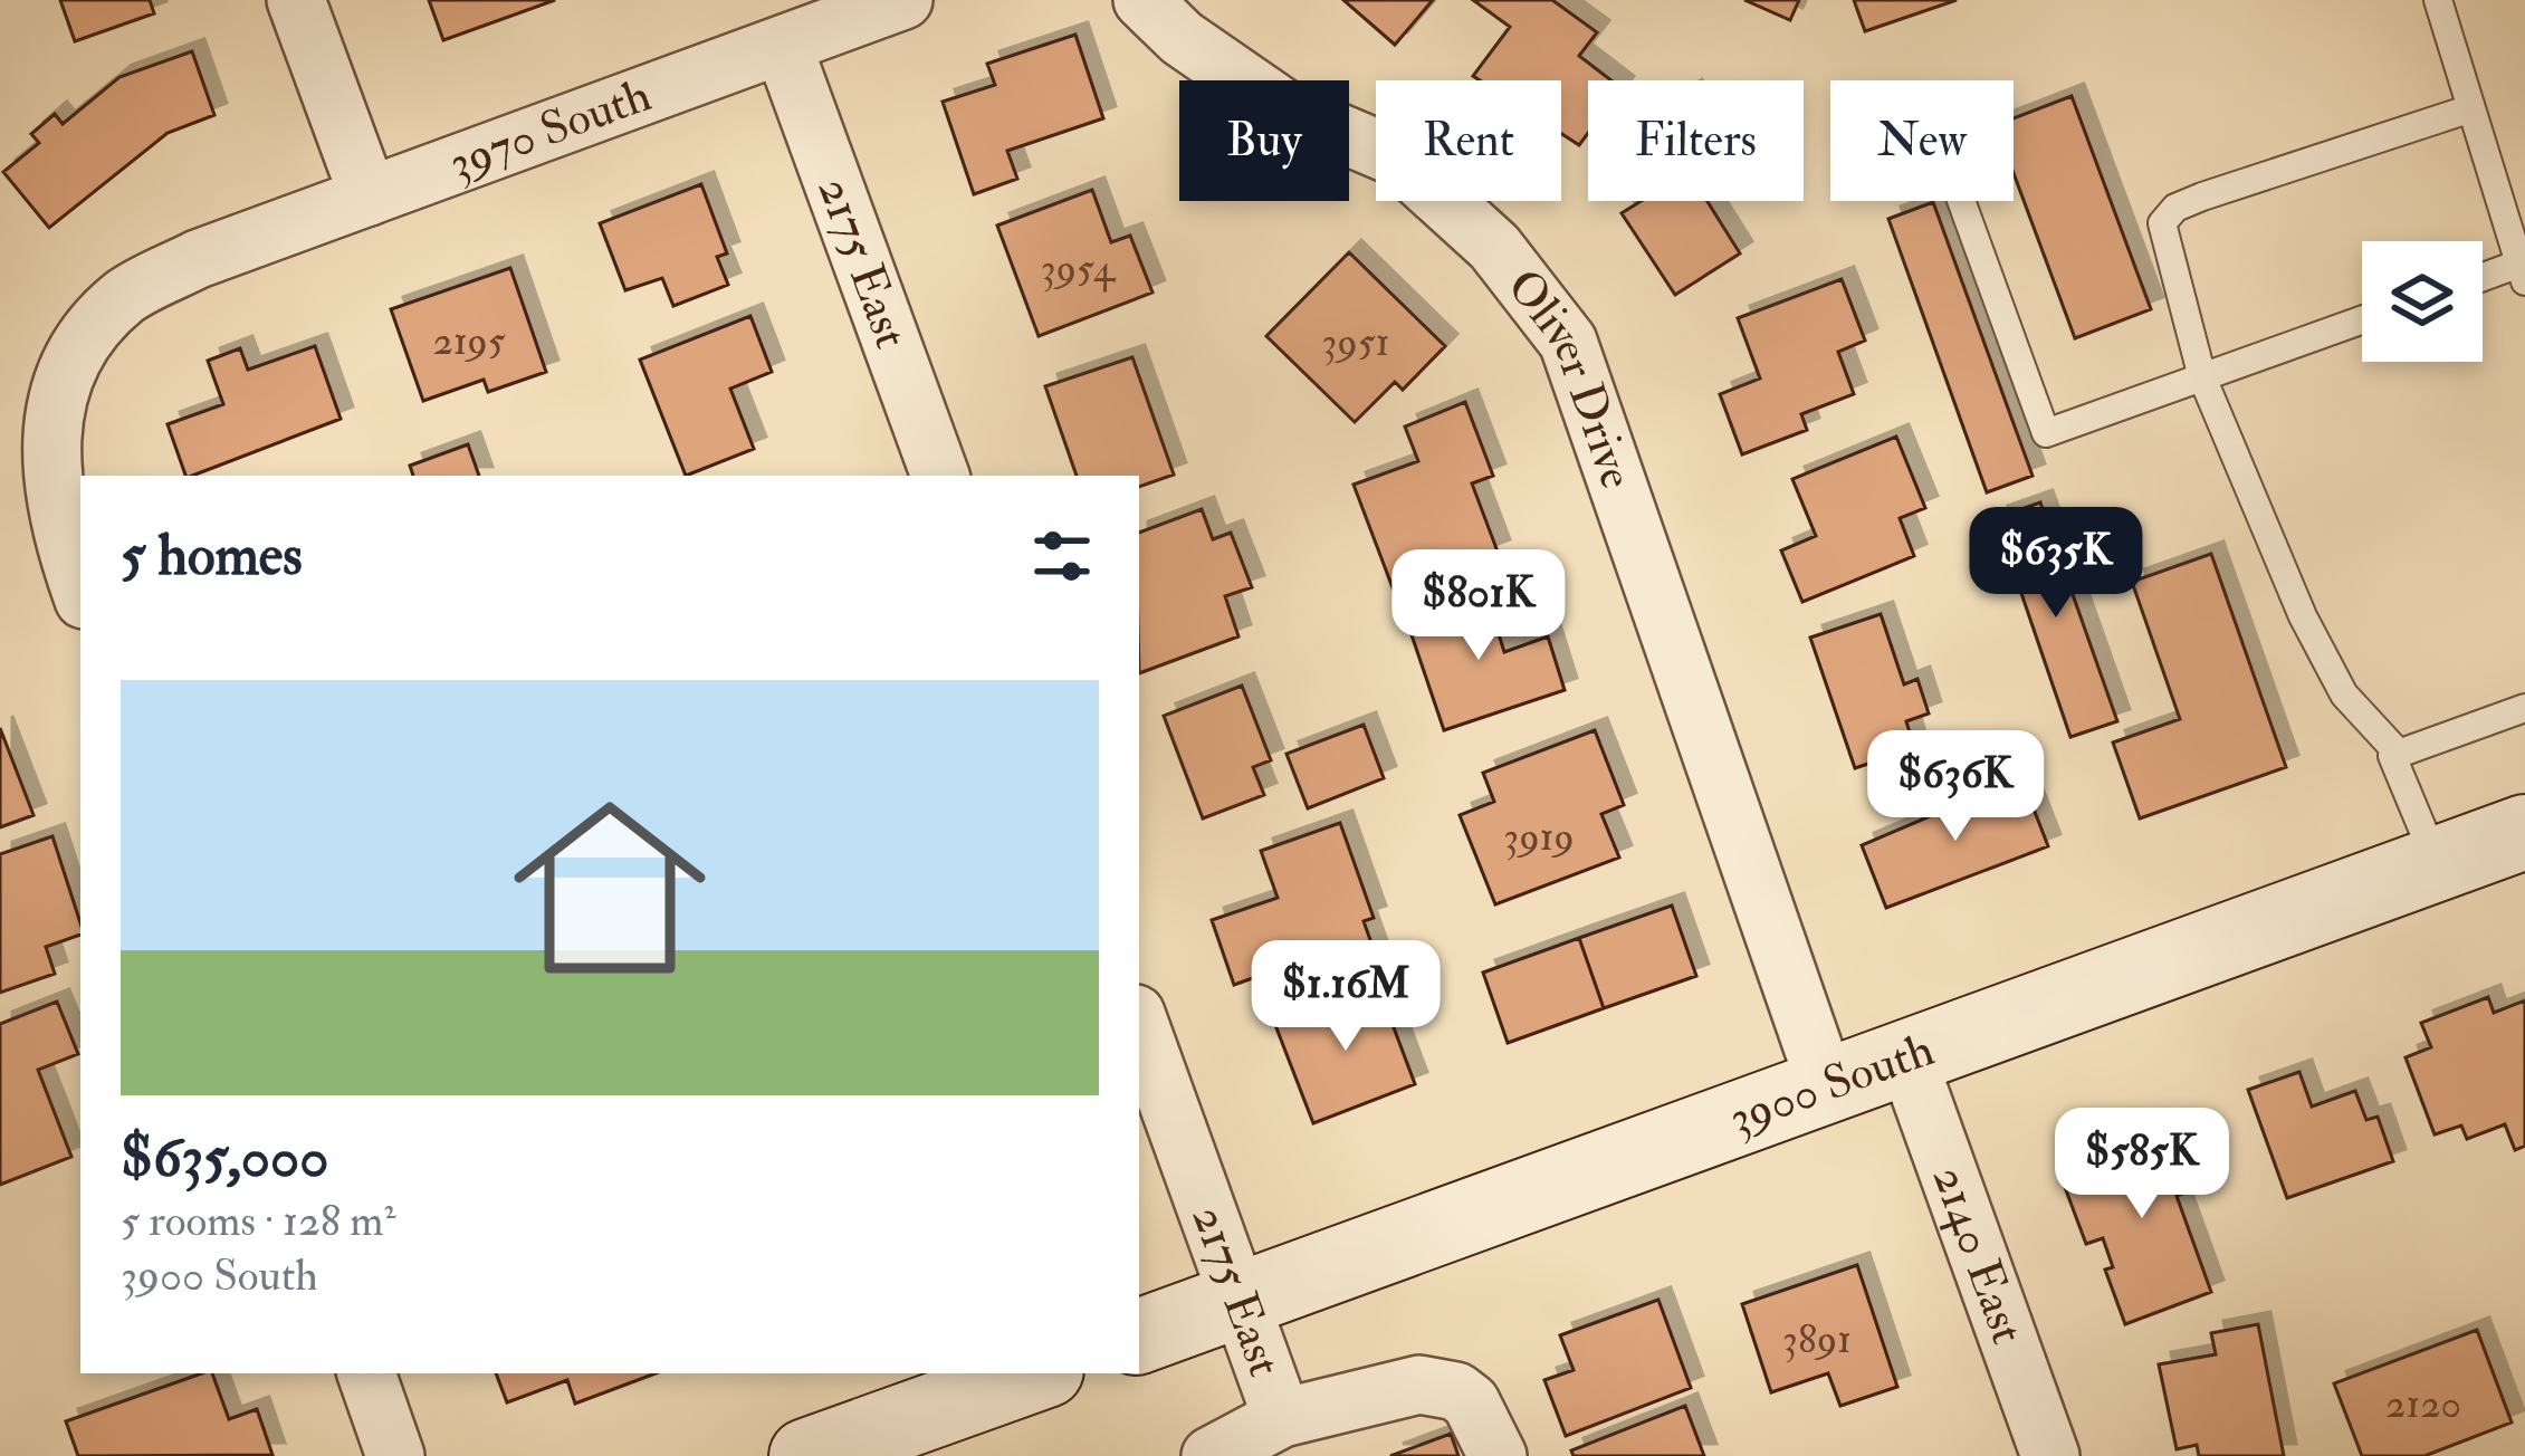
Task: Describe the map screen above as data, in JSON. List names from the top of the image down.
{
  "streets": {
    "main road": ["3900 South"],
    "street": [
      "3970 South",
      "2175 East",
      "Oliver Drive",
      "2140 East"
    ]
  },
  "crossings": [
    ["3970 South", "2175 East"],
    ["2175 East", "3900 South"],
    ["Oliver Drive", "3900 South"],
    ["3900 South", "2140 East"]
  ],
  "house_numbers": [
    "3954",
    "2195",
    "3951",
    "3919",
    "3891",
    "2120"
  ],
  "page": {
    "chip": [
      "Buy",
      "Rent",
      "Filters",
      "New"
    ],
    "heading": "5 homes",
    "price": [
      "$635K",
      "$801K",
      "$636K",
      "$1.16M",
      "$585K"
    ],
    "list": [
      {
        "name": "$635,000",
        "note": "5 rooms · 128 m² · 3900 South"
      }
    ]
  }
}
